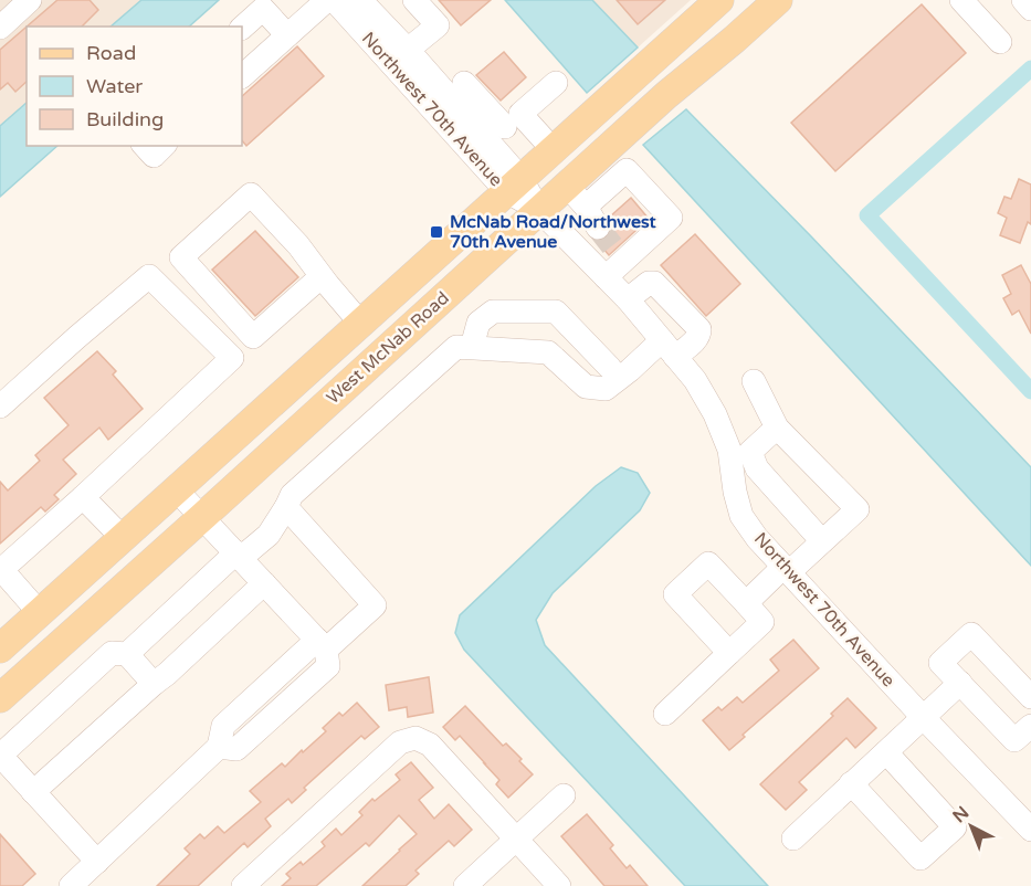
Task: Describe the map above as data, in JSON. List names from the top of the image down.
{
  "streets": {
    "main road": ["West McNab Road"],
    "street": ["Northwest 70th Avenue"]
  },
  "crossings": [
    ["Northwest 70th Avenue", "West McNab Road"]
  ],
  "places": {
    "transit": ["McNab Road/Northwest 70th Avenue"]
  },
  "legend": ["Road", "Water", "Building"],
  "north": "top left"
}
